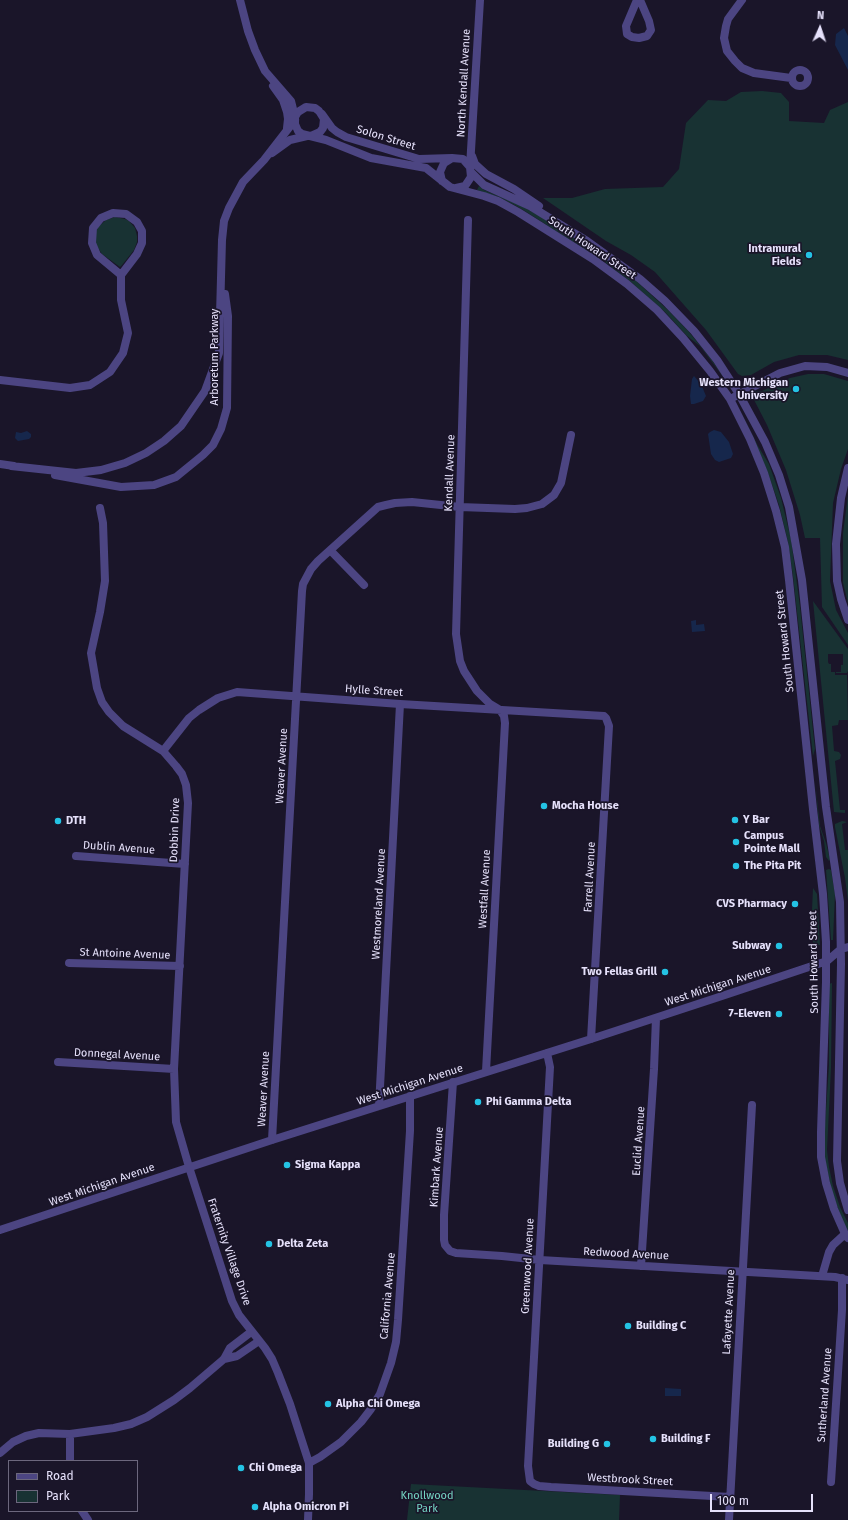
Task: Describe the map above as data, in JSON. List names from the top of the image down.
{
  "streets": {
    "street": [
      "North Kendall Avenue",
      "Solon Street",
      "South Howard Street",
      "Arboretum Parkway",
      "Kendall Avenue",
      "Hylle Street",
      "Weaver Avenue",
      "Dobbin Drive",
      "Dublin Avenue",
      "Farrell Avenue",
      "Westfall Avenue",
      "Westmoreland Avenue",
      "St Antoine Avenue",
      "West Michigan Avenue",
      "Donnegal Avenue",
      "Euclid Avenue",
      "Kimbark Avenue",
      "Fraternity Village Drive",
      "Redwood Avenue",
      "Greenwood Avenue",
      "California Avenue",
      "Lafayette Avenue",
      "Sutherland Avenue",
      "Westbrook Street"
    ]
  },
  "crossings": [
    ["North Kendall Avenue", "Solon Street"],
    ["North Kendall Avenue", "South Howard Street"],
    ["Solon Street", "South Howard Street"],
    ["Solon Street", "Arboretum Parkway"],
    ["South Howard Street", "West Michigan Avenue"],
    ["Kendall Avenue", "Hylle Street"],
    ["Kendall Avenue", "Weaver Avenue"],
    ["Kendall Avenue", "Westfall Avenue"],
    ["Hylle Street", "Weaver Avenue"],
    ["Hylle Street", "Dobbin Drive"],
    ["Hylle Street", "Farrell Avenue"],
    ["Hylle Street", "Westfall Avenue"],
    ["Hylle Street", "Westmoreland Avenue"],
    ["Weaver Avenue", "West Michigan Avenue"],
    ["Dobbin Drive", "Dublin Avenue"],
    ["Dobbin Drive", "St Antoine Avenue"],
    ["Dobbin Drive", "West Michigan Avenue"],
    ["Dobbin Drive", "Donnegal Avenue"],
    ["Dobbin Drive", "Fraternity Village Drive"],
    ["Farrell Avenue", "West Michigan Avenue"],
    ["Westfall Avenue", "West Michigan Avenue"],
    ["Westmoreland Avenue", "West Michigan Avenue"],
    ["West Michigan Avenue", "Euclid Avenue"],
    ["West Michigan Avenue", "Kimbark Avenue"],
    ["West Michigan Avenue", "Fraternity Village Drive"],
    ["West Michigan Avenue", "Greenwood Avenue"],
    ["West Michigan Avenue", "California Avenue"],
    ["Euclid Avenue", "Redwood Avenue"],
    ["Kimbark Avenue", "Redwood Avenue"],
    ["Fraternity Village Drive", "California Avenue"],
    ["Redwood Avenue", "Greenwood Avenue"],
    ["Redwood Avenue", "Lafayette Avenue"],
    ["Redwood Avenue", "Sutherland Avenue"],
    ["Greenwood Avenue", "Westbrook Street"],
    ["Lafayette Avenue", "Westbrook Street"]
  ],
  "parks": ["Knollwood Park"],
  "places": [
    "Intramural Fields",
    "Western Michigan University",
    "Mocha House",
    "Y Bar",
    "DTH",
    "Campus Pointe Mall",
    "The Pita Pit",
    "CVS Pharmacy",
    "Subway",
    "Two Fellas Grill",
    "7-Eleven",
    "Phi Gamma Delta",
    "Sigma Kappa",
    "Delta Zeta",
    "Building C",
    "Alpha Chi Omega",
    "Building F",
    "Building G",
    "Chi Omega",
    "Alpha Omicron Pi"
  ],
  "legend": ["Road", "Park"],
  "scale_bar": "100 m",
  "north": "top"
}
